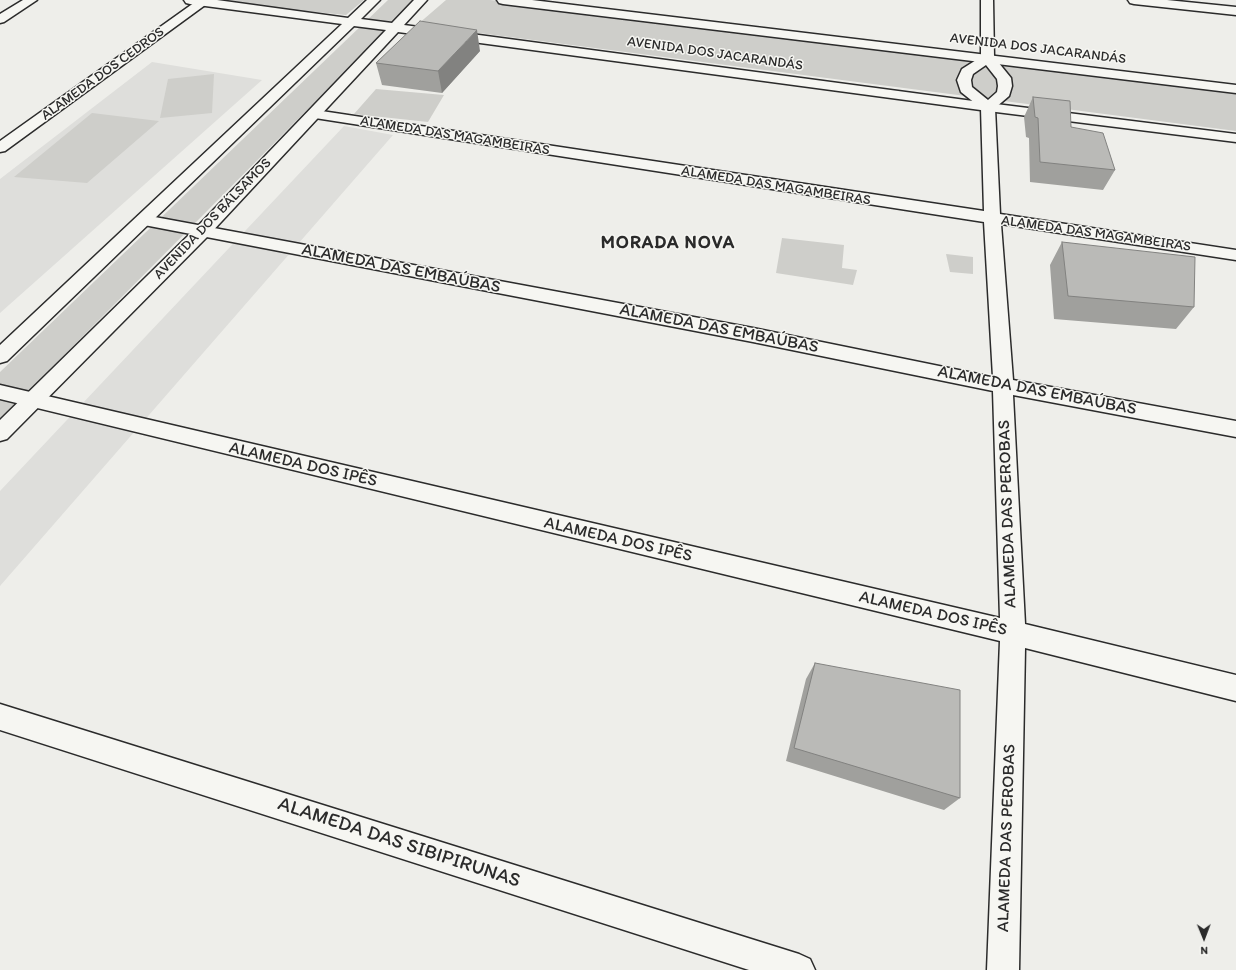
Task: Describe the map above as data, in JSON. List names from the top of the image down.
{
  "streets": {
    "street": [
      "AVENIDA DOS JACARANDÁS",
      "ALAMEDA DOS CEDROS",
      "ALAMEDA DAS MAGAMBEIRAS",
      "AVENIDA DOS BÁLSAMOS",
      "ALAMEDA DAS EMBAÚBAS",
      "ALAMEDA DOS IPÊS",
      "ALAMEDA DAS PEROBAS",
      "ALAMEDA DAS SIBIPIRUNAS"
    ]
  },
  "crossings": [
    ["AVENIDA DOS JACARANDÁS", "ALAMEDA DOS CEDROS"],
    ["AVENIDA DOS JACARANDÁS", "AVENIDA DOS BÁLSAMOS"],
    ["AVENIDA DOS JACARANDÁS", "ALAMEDA DAS PEROBAS"],
    ["ALAMEDA DAS MAGAMBEIRAS", "AVENIDA DOS BÁLSAMOS"],
    ["ALAMEDA DAS MAGAMBEIRAS", "ALAMEDA DAS PEROBAS"],
    ["AVENIDA DOS BÁLSAMOS", "ALAMEDA DAS EMBAÚBAS"],
    ["AVENIDA DOS BÁLSAMOS", "ALAMEDA DOS IPÊS"],
    ["ALAMEDA DAS EMBAÚBAS", "ALAMEDA DAS PEROBAS"],
    ["ALAMEDA DOS IPÊS", "ALAMEDA DAS PEROBAS"]
  ],
  "districts": ["MORADA NOVA"],
  "north": "bottom"
}
